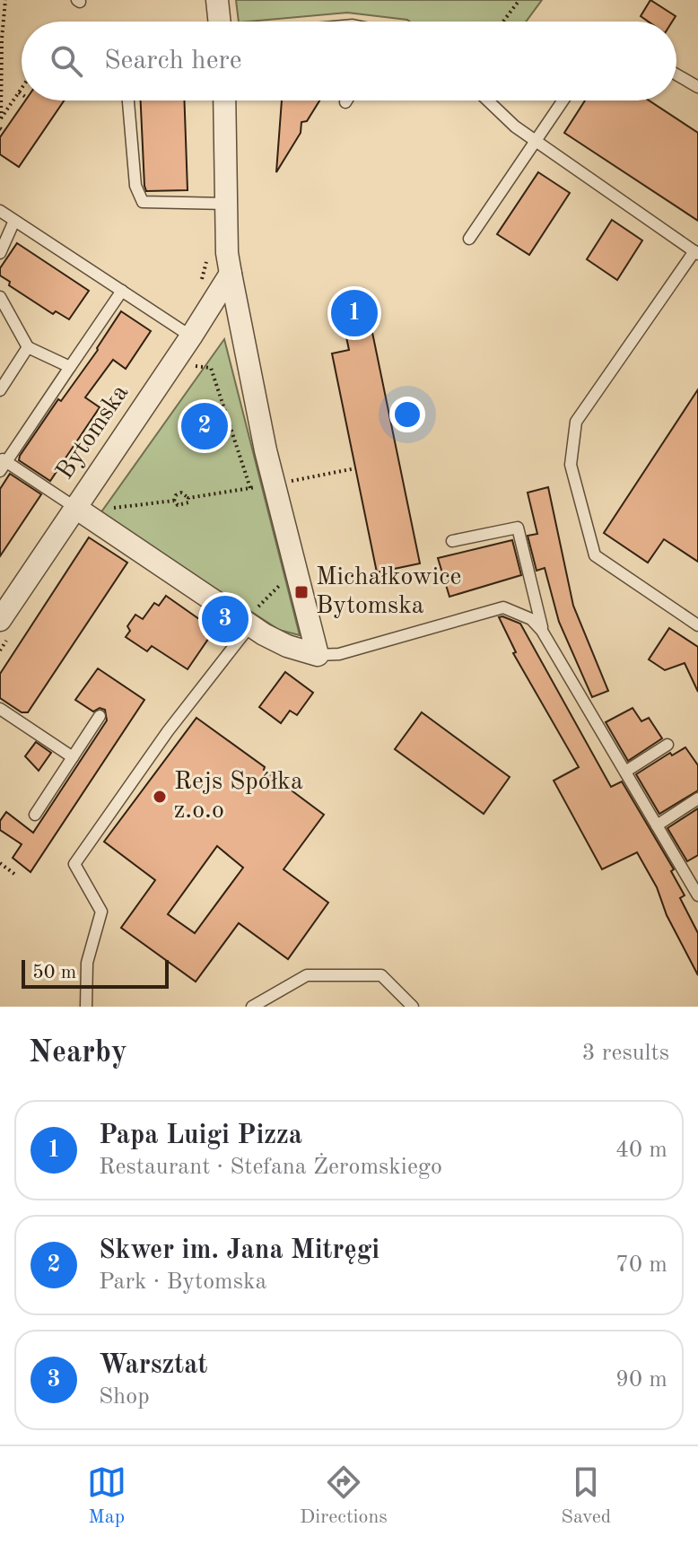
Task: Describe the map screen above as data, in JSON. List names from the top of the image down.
{
  "streets": {
    "street": ["Bytomska"]
  },
  "places": {
    "transit": ["Michałkowice Bytomska"],
    "other": ["Rejs Spółka z.o.o"]
  },
  "scale_bar": "50 m",
  "page": {
    "search": "Search here",
    "pins": ["1", "2", "3"],
    "scale": "50 m",
    "heading": ["Nearby", "3 results"],
    "list": [
      {
        "mark": "1",
        "name": "Papa Luigi Pizza",
        "note": "Restaurant · Stefana Żeromskiego",
        "value": "40 m"
      },
      {
        "mark": "2",
        "name": "Skwer im. Jana Mitręgi",
        "note": "Park · Bytomska",
        "value": "70 m"
      },
      {
        "mark": "3",
        "name": "Warsztat",
        "note": "Shop",
        "value": "90 m"
      }
    ],
    "nav": ["Map", "Directions", "Saved"]
  }
}
